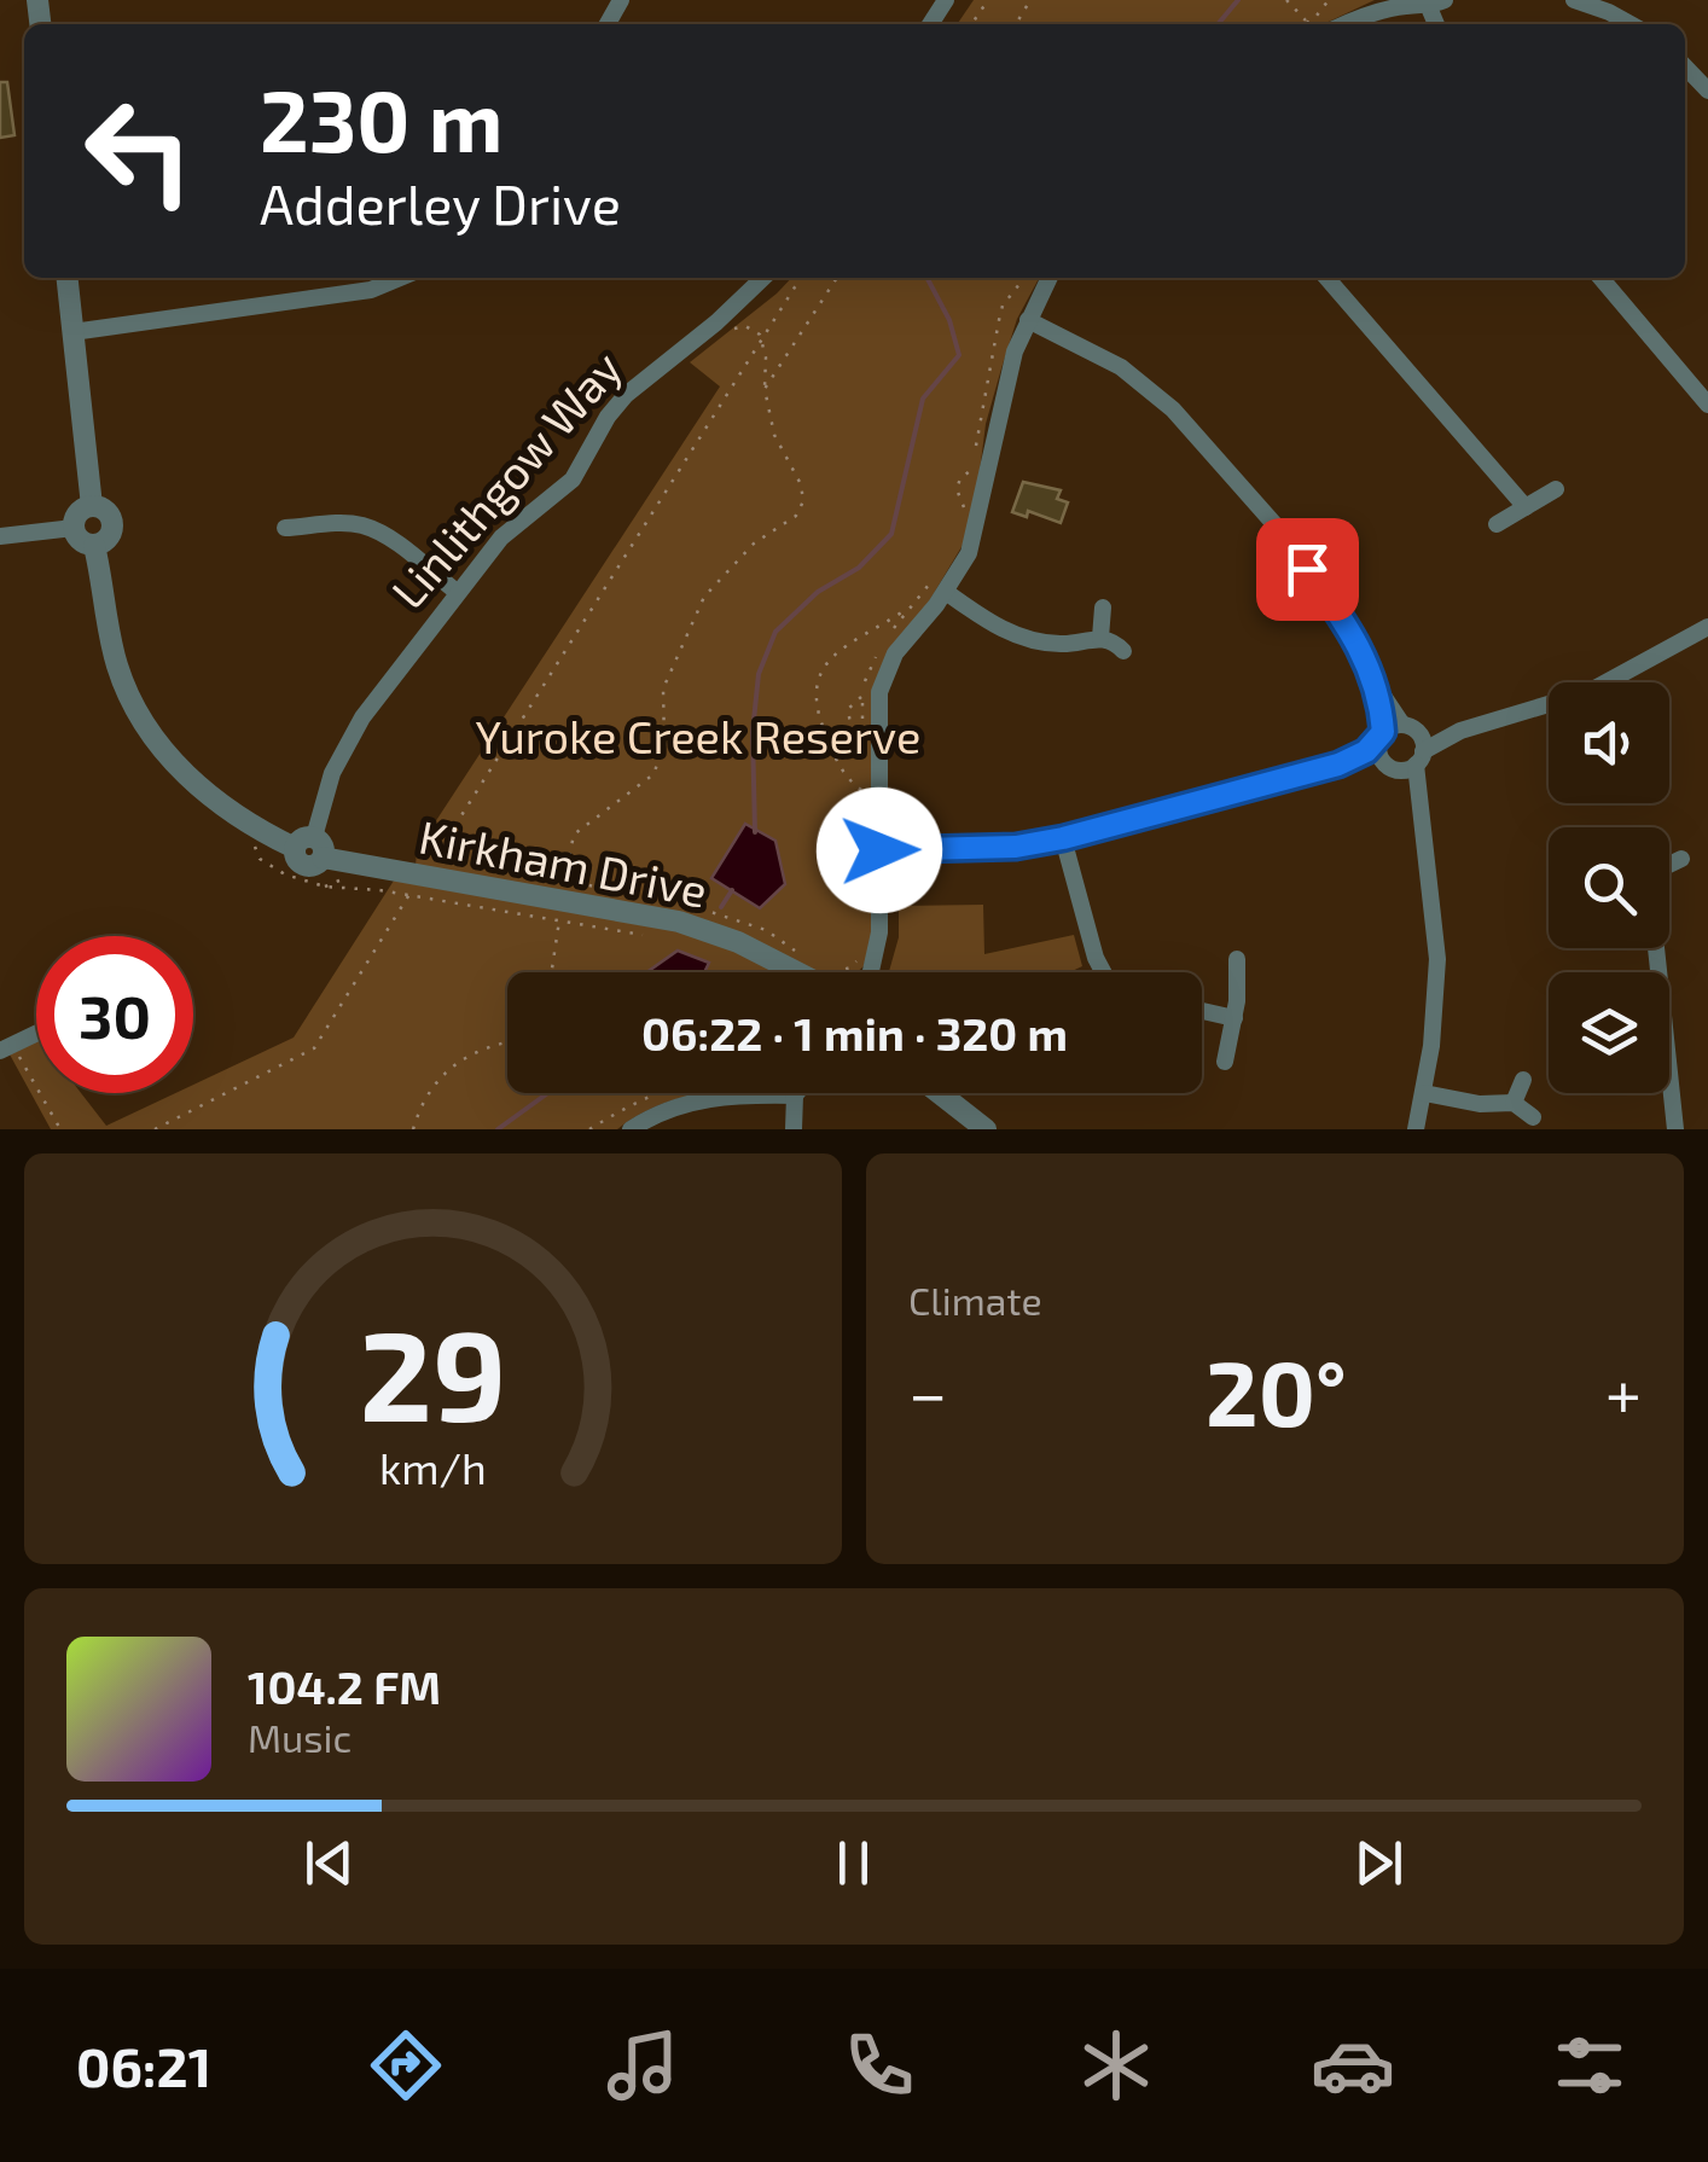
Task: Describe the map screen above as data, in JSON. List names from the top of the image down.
{
  "streets": {
    "street": ["Linlithgow Way", "Kirkham Drive"]
  },
  "crossings": [
    ["Linlithgow Way", "Kirkham Drive"]
  ],
  "parks": ["Yuroke Creek Reserve"],
  "page": {
    "turn": ["230 m", "Adderley Drive"],
    "limit": "30",
    "trip": "06:22 · 1 min · 320 m",
    "tile": "Climate",
    "heat": ["−", "20°", "+"],
    "song": ["104.2 FM", "Music"],
    "tabs": "06:21",
    "gauge": ["29", "km/h"]
  }
}
